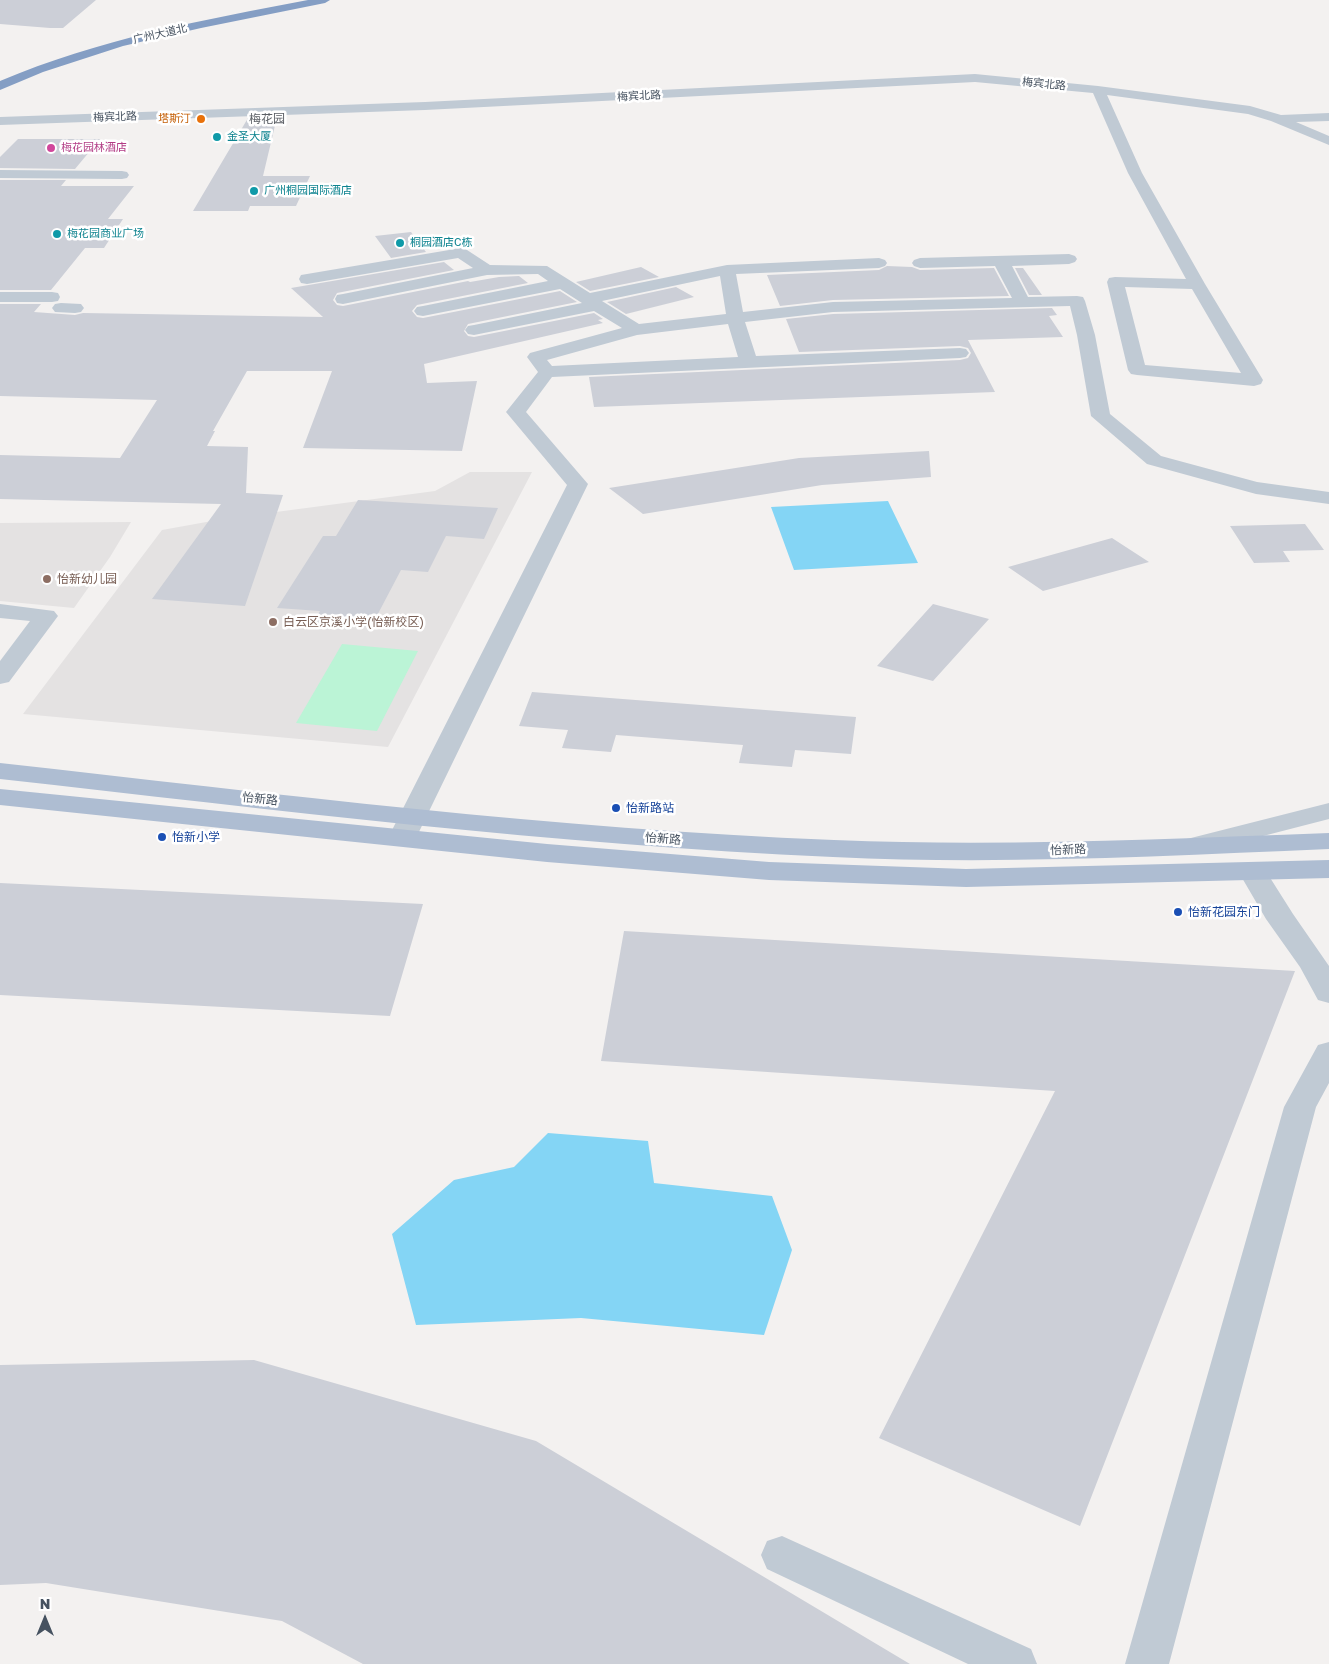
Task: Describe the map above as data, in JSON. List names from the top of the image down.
{
  "streets": {
    "highway": ["广州大道北"],
    "main road": ["怡新路"],
    "street": ["梅宾北路"]
  },
  "districts": ["梅花园"],
  "places": [
    "塔斯汀",
    "金圣大厦",
    "梅花园林酒店",
    "广州桐园国际酒店",
    "梅花园商业广场",
    "桐园酒店C栋",
    "怡新幼儿园",
    "白云区京溪小学(怡新校区)",
    "怡新路站",
    "怡新小学",
    "怡新花园东门"
  ],
  "north": "top"
}
